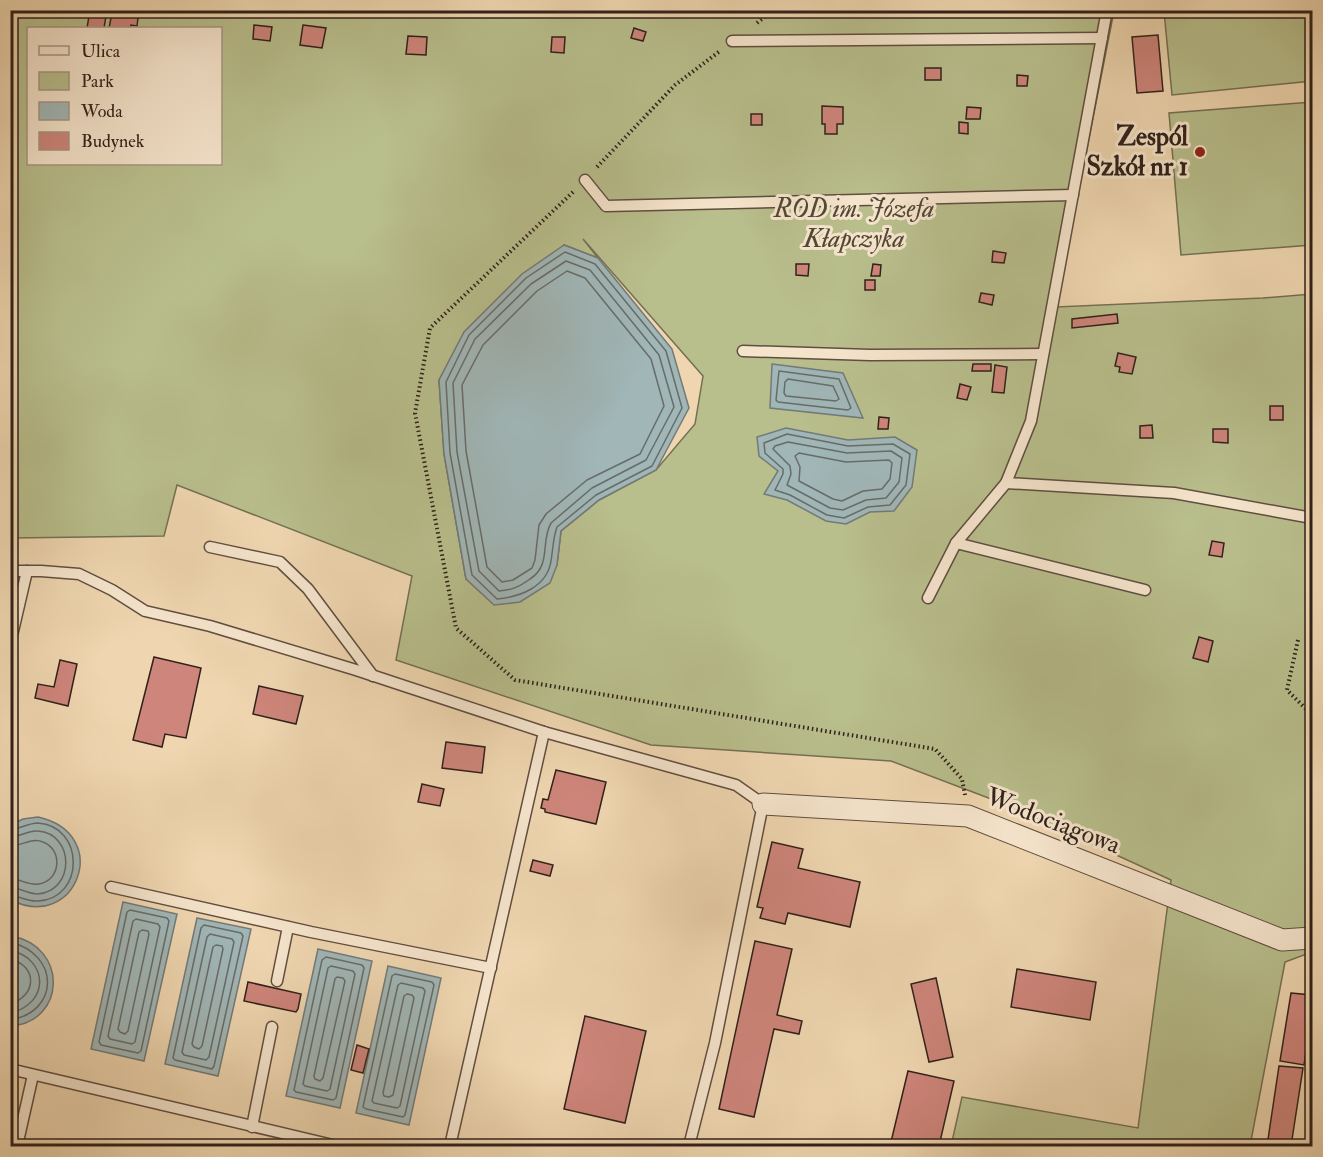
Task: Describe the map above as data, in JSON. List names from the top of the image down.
{
  "streets": {
    "street": ["Wodociągowa"]
  },
  "parks": ["ROD im. Józefa Kłapczyka"],
  "places": ["Zespól Szkół nr 1"],
  "legend": [
    "Ulica",
    "Park",
    "Woda",
    "Budynek"
  ]
}
